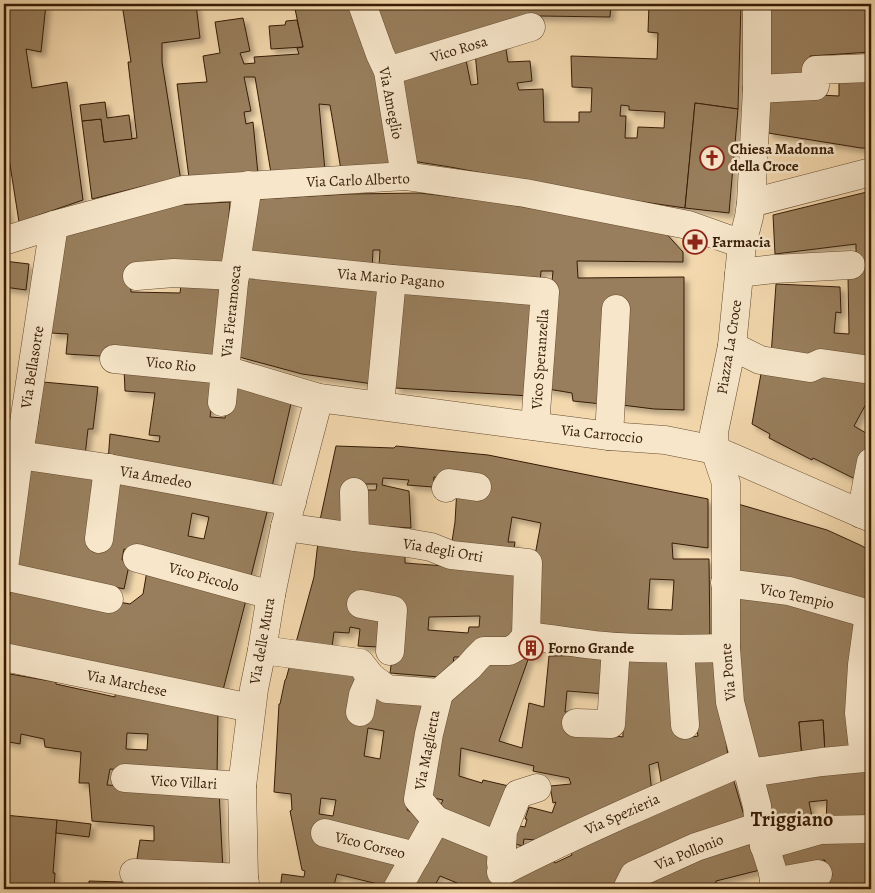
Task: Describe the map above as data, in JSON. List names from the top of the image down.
{
  "streets": {
    "street": [
      "Vico Rosa",
      "Via Ameglio",
      "Via Carlo Alberto",
      "Via Mario Pagano",
      "Via Fieramosca",
      "Piazza La Croce",
      "Vico Speranzella",
      "Vico Rio",
      "Via Bellasorte",
      "Via Carroccio",
      "Via Amedeo",
      "Via degli Orti",
      "Vico Piccolo",
      "Vico Tempio",
      "Via delle Mura",
      "Via Ponte",
      "Via Marchese",
      "Via Maglietta",
      "Vico Villari",
      "Via Spezieria",
      "Vico Corseo",
      "Via Pollonio"
    ]
  },
  "crossings": [
    ["Vico Rosa", "Via Ameglio"],
    ["Via Ameglio", "Via Carlo Alberto"],
    ["Via Carlo Alberto", "Via Fieramosca"],
    ["Via Carlo Alberto", "Piazza La Croce"],
    ["Via Carlo Alberto", "Via Bellasorte"],
    ["Via Mario Pagano", "Via Fieramosca"],
    ["Via Mario Pagano", "Vico Speranzella"],
    ["Via Fieramosca", "Vico Rio"],
    ["Via Fieramosca", "Via Carroccio"],
    ["Via Fieramosca", "Via delle Mura"],
    ["Piazza La Croce", "Via Carroccio"],
    ["Piazza La Croce", "Via Ponte"],
    ["Vico Speranzella", "Via Carroccio"],
    ["Via Bellasorte", "Via Amedeo"],
    ["Via Carroccio", "Via delle Mura"],
    ["Via Carroccio", "Via Ponte"],
    ["Via Amedeo", "Via degli Orti"],
    ["Via Amedeo", "Via delle Mura"],
    ["Via degli Orti", "Via delle Mura"],
    ["Vico Piccolo", "Via delle Mura"],
    ["Vico Tempio", "Via Ponte"],
    ["Vico Tempio", "Via Spezieria"],
    ["Via delle Mura", "Via Marchese"],
    ["Via delle Mura", "Vico Villari"],
    ["Via Ponte", "Via Spezieria"],
    ["Via Ponte", "Via Pollonio"],
    ["Via Maglietta", "Via Spezieria"]
  ],
  "districts": ["Triggiano"],
  "places": {
    "church": ["Chiesa Madonna della Croce"],
    "pharmacy": ["Farmacia"],
    "building": ["Forno Grande"]
  }
}
